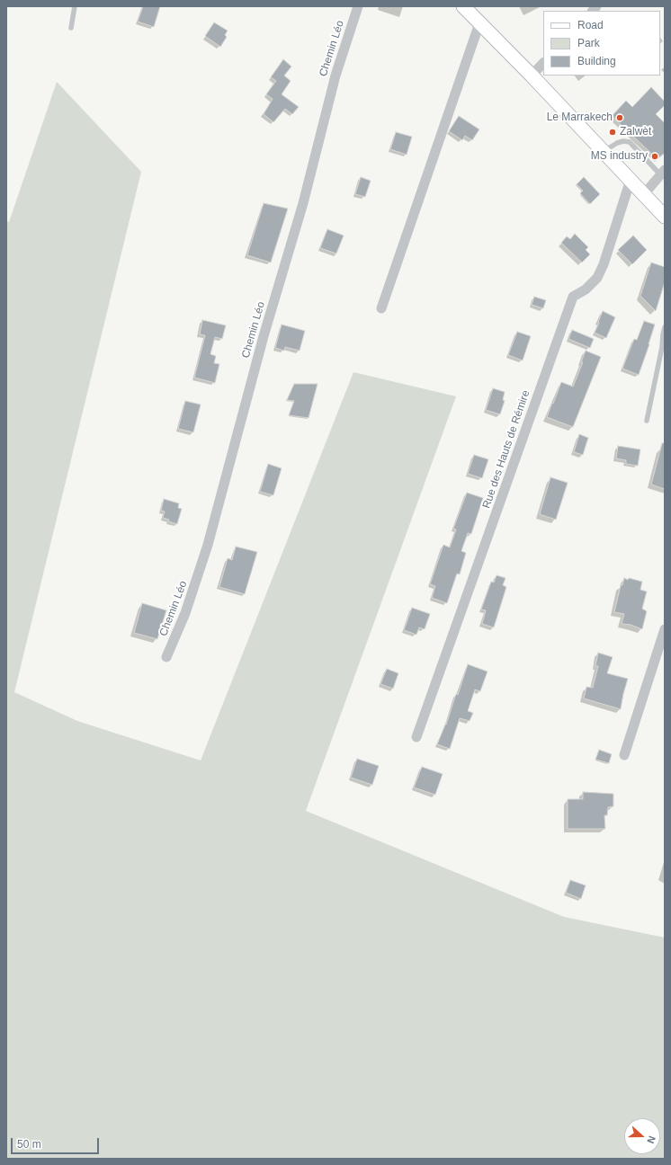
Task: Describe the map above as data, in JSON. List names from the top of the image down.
{
  "streets": {
    "street": ["Chemin Léo", "Rue des Hauts de Rémire"]
  },
  "places": ["Le Marrakech", "Zalwèt", "MS industry"],
  "legend": ["Road", "Park", "Building"],
  "scale_bar": "50 m",
  "north": "right"
}
